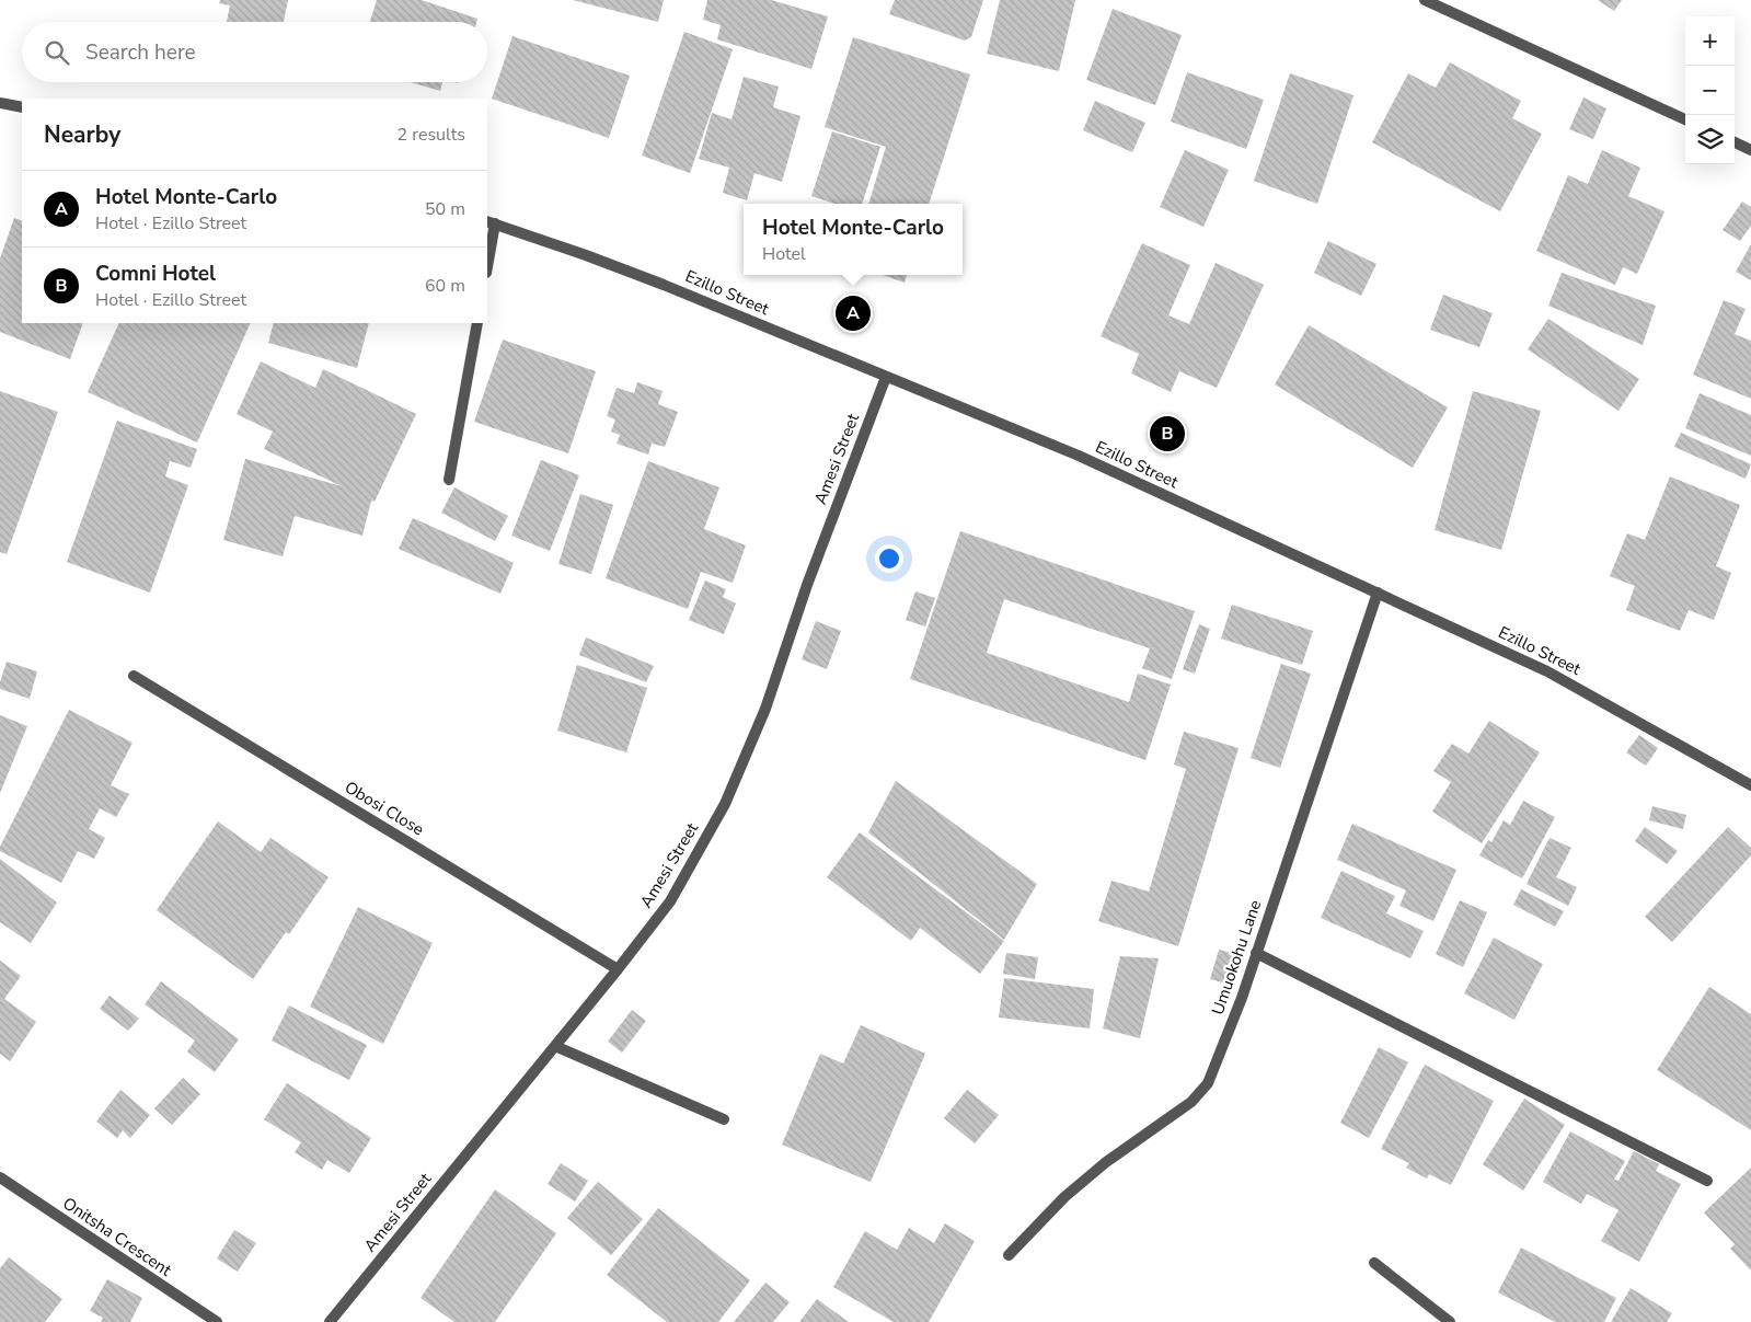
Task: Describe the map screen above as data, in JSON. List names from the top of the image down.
{
  "streets": {
    "street": [
      "Ezillo Street",
      "Amesi Street",
      "Obosi Close",
      "Umuokohu Lane",
      "Onitsha Crescent"
    ]
  },
  "crossings": [
    ["Ezillo Street", "Amesi Street"],
    ["Ezillo Street", "Umuokohu Lane"],
    ["Amesi Street", "Obosi Close"]
  ],
  "page": {
    "map_buttons": ["+", "−"],
    "search": "Search here",
    "heading": ["Nearby", "2 results"],
    "list": [
      {
        "mark": "A",
        "name": "Hotel Monte-Carlo",
        "note": "Hotel · Ezillo Street",
        "value": "50 m"
      },
      {
        "mark": "B",
        "name": "Comni Hotel",
        "note": "Hotel · Ezillo Street",
        "value": "60 m"
      }
    ],
    "popup": ["Hotel Monte-Carlo", "Hotel"],
    "pins": ["A", "B"]
  }
}
